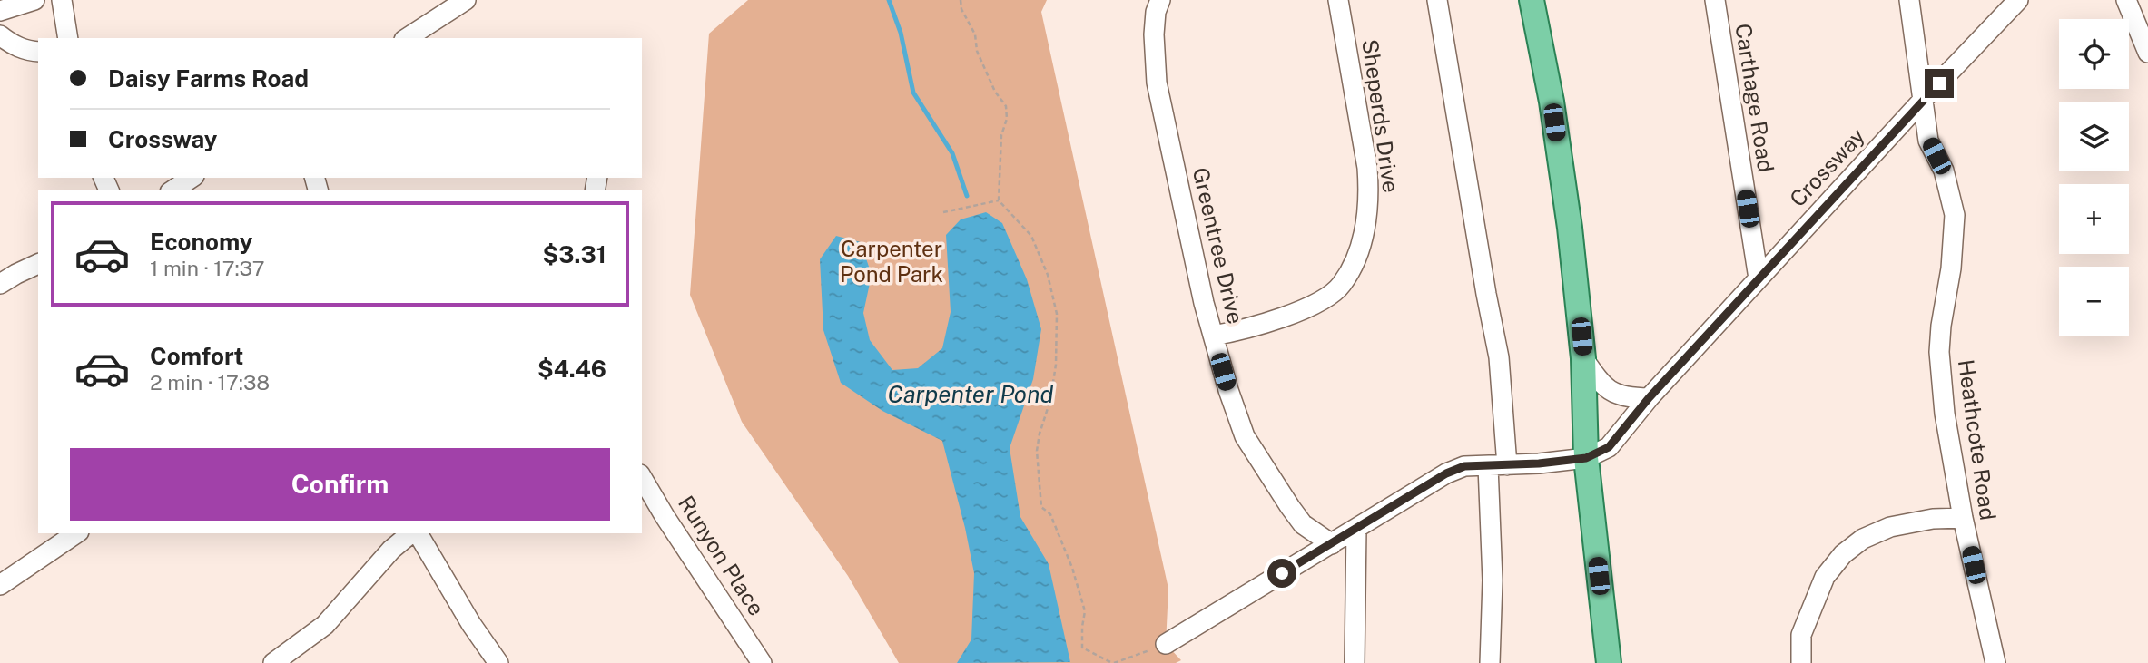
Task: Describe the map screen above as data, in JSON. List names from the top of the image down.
{
  "streets": {
    "street": [
      "Carthage Road",
      "Sheperds Drive",
      "Crossway",
      "Greentree Drive",
      "Heathcote Road",
      "Runyon Place"
    ]
  },
  "crossings": [
    ["Carthage Road", "Crossway"],
    ["Sheperds Drive", "Greentree Drive"],
    ["Crossway", "Heathcote Road"]
  ],
  "water": ["Carpenter Pond"],
  "parks": ["Carpenter Pond Park"],
  "page": {
    "map_buttons": ["+", "−"],
    "banner": ["Daisy Farms Road", "Crossway"],
    "list": [
      {
        "name": "Economy",
        "note": "1 min · 17:37",
        "value": "$3.31"
      },
      {
        "name": "Comfort",
        "note": "2 min · 17:38",
        "value": "$4.46"
      }
    ],
    "buttons": "Confirm"
  }
}
